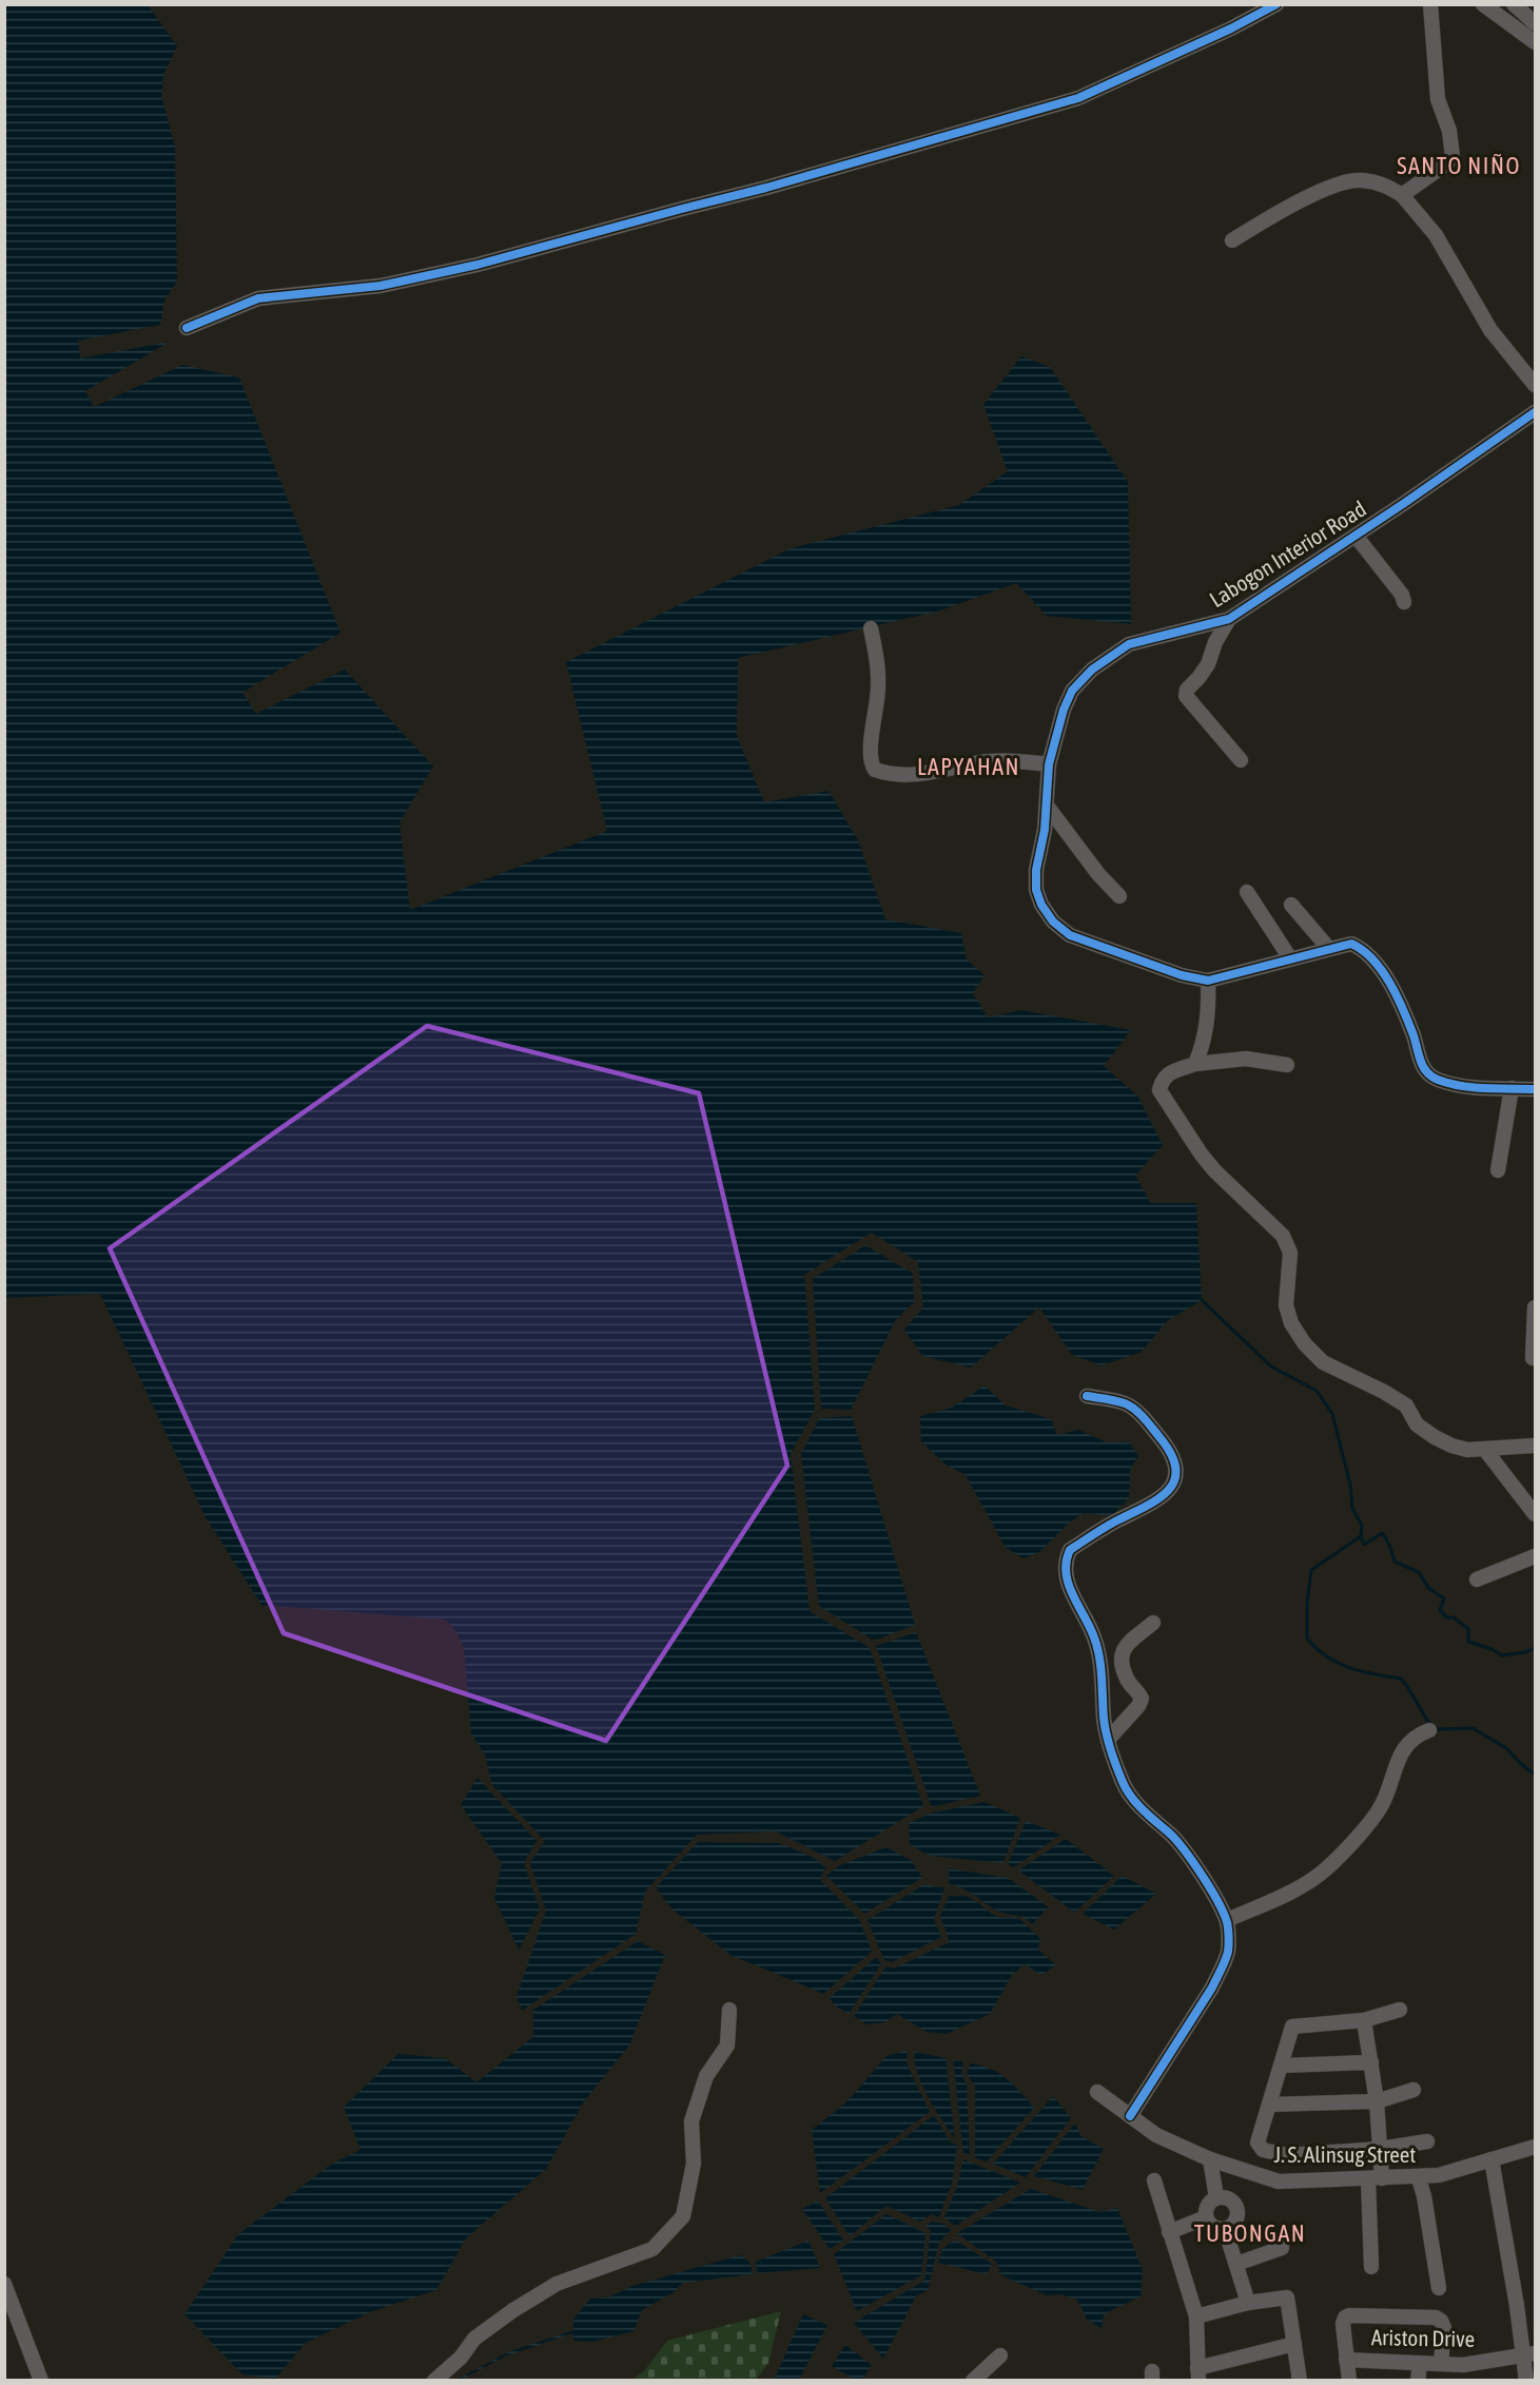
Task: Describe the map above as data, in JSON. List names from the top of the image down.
{
  "streets": {
    "street": ["Labogon Interior Road", "J. S. Alinsug Street", "Ariston Drive"]
  },
  "districts": ["SANTO NIÑO", "LAPYAHAN", "TUBONGAN"]
}
